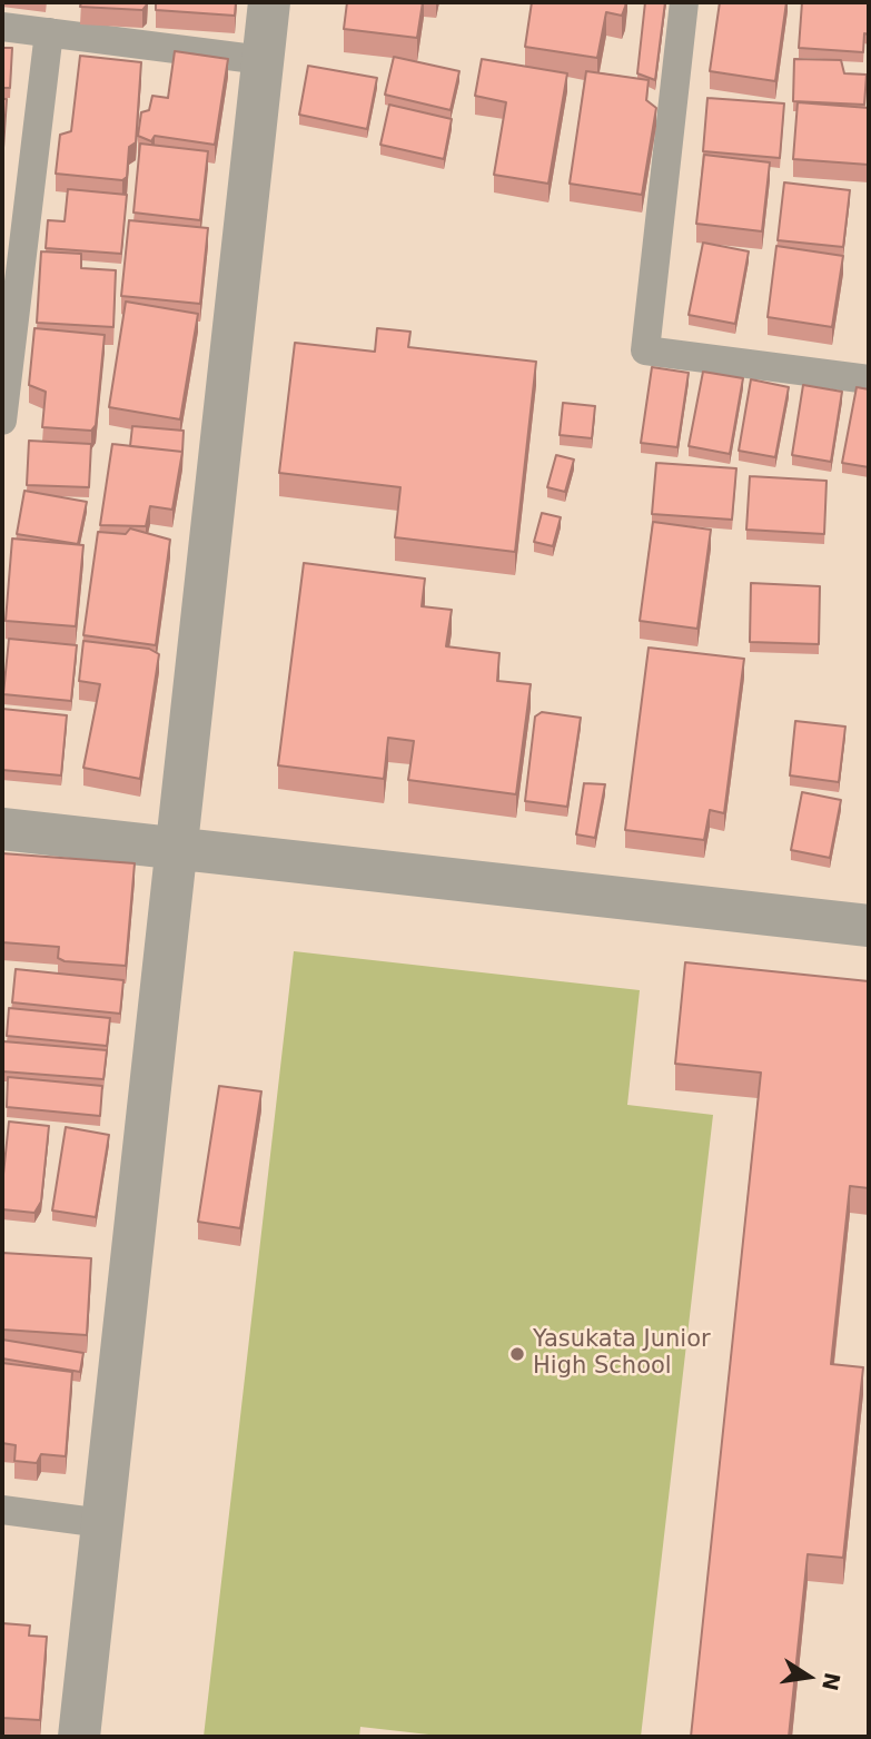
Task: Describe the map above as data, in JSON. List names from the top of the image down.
{
  "places": ["Yasukata Junior High School"],
  "north": "right"
}
